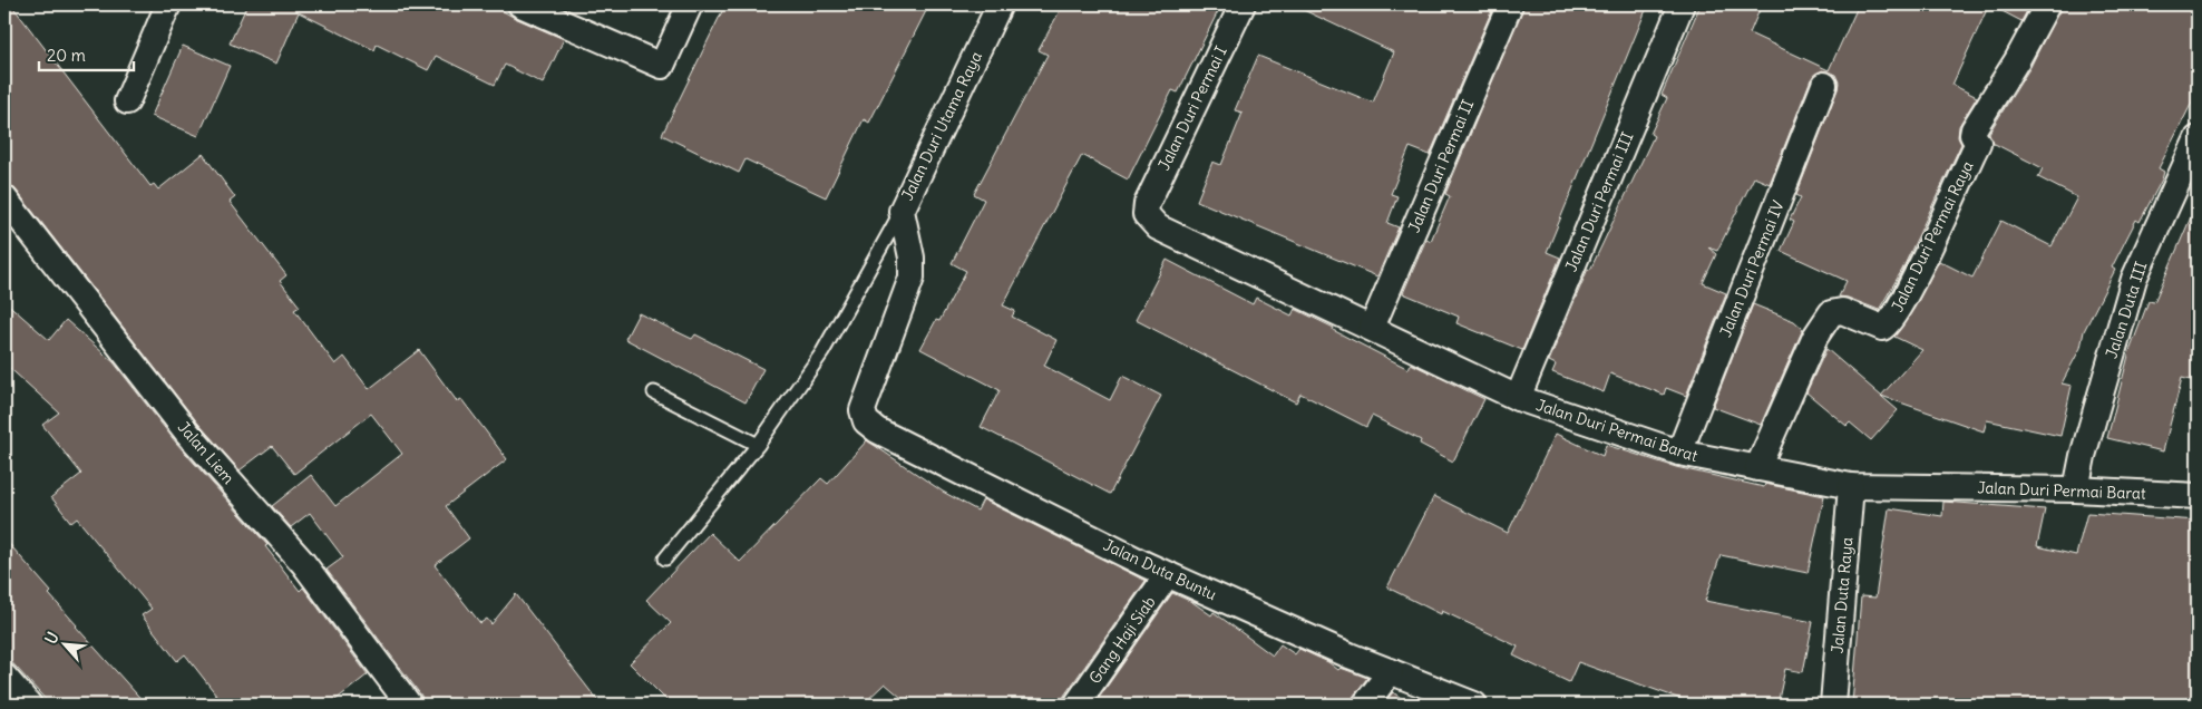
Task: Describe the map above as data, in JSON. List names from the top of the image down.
{
  "streets": {
    "street": [
      "Jalan Duri Permai I",
      "Jalan Duri Utama Raya",
      "Jalan Duri Permai II",
      "Jalan Duri Permai III",
      "Jalan Duri Permai Raya",
      "Jalan Duri Permai IV",
      "Jalan Duta III",
      "Jalan Duri Permai Barat",
      "Jalan Liem",
      "Jalan Duta Buntu",
      "Jalan Duta Raya",
      "Gang Haji Siab"
    ]
  },
  "crossings": [
    ["Jalan Duri Permai I", "Jalan Duri Permai Barat"],
    ["Jalan Duri Utama Raya", "Jalan Duta Buntu"],
    ["Jalan Duri Permai II", "Jalan Duri Permai Barat"],
    ["Jalan Duri Permai III", "Jalan Duri Permai Barat"],
    ["Jalan Duri Permai Raya", "Jalan Duri Permai Barat"],
    ["Jalan Duri Permai IV", "Jalan Duri Permai Barat"],
    ["Jalan Duta III", "Jalan Duri Permai Barat"],
    ["Jalan Duri Permai Barat", "Jalan Duta Raya"],
    ["Jalan Duta Buntu", "Gang Haji Siab"]
  ],
  "scale_bar": "20 m",
  "north": "top left"
}
